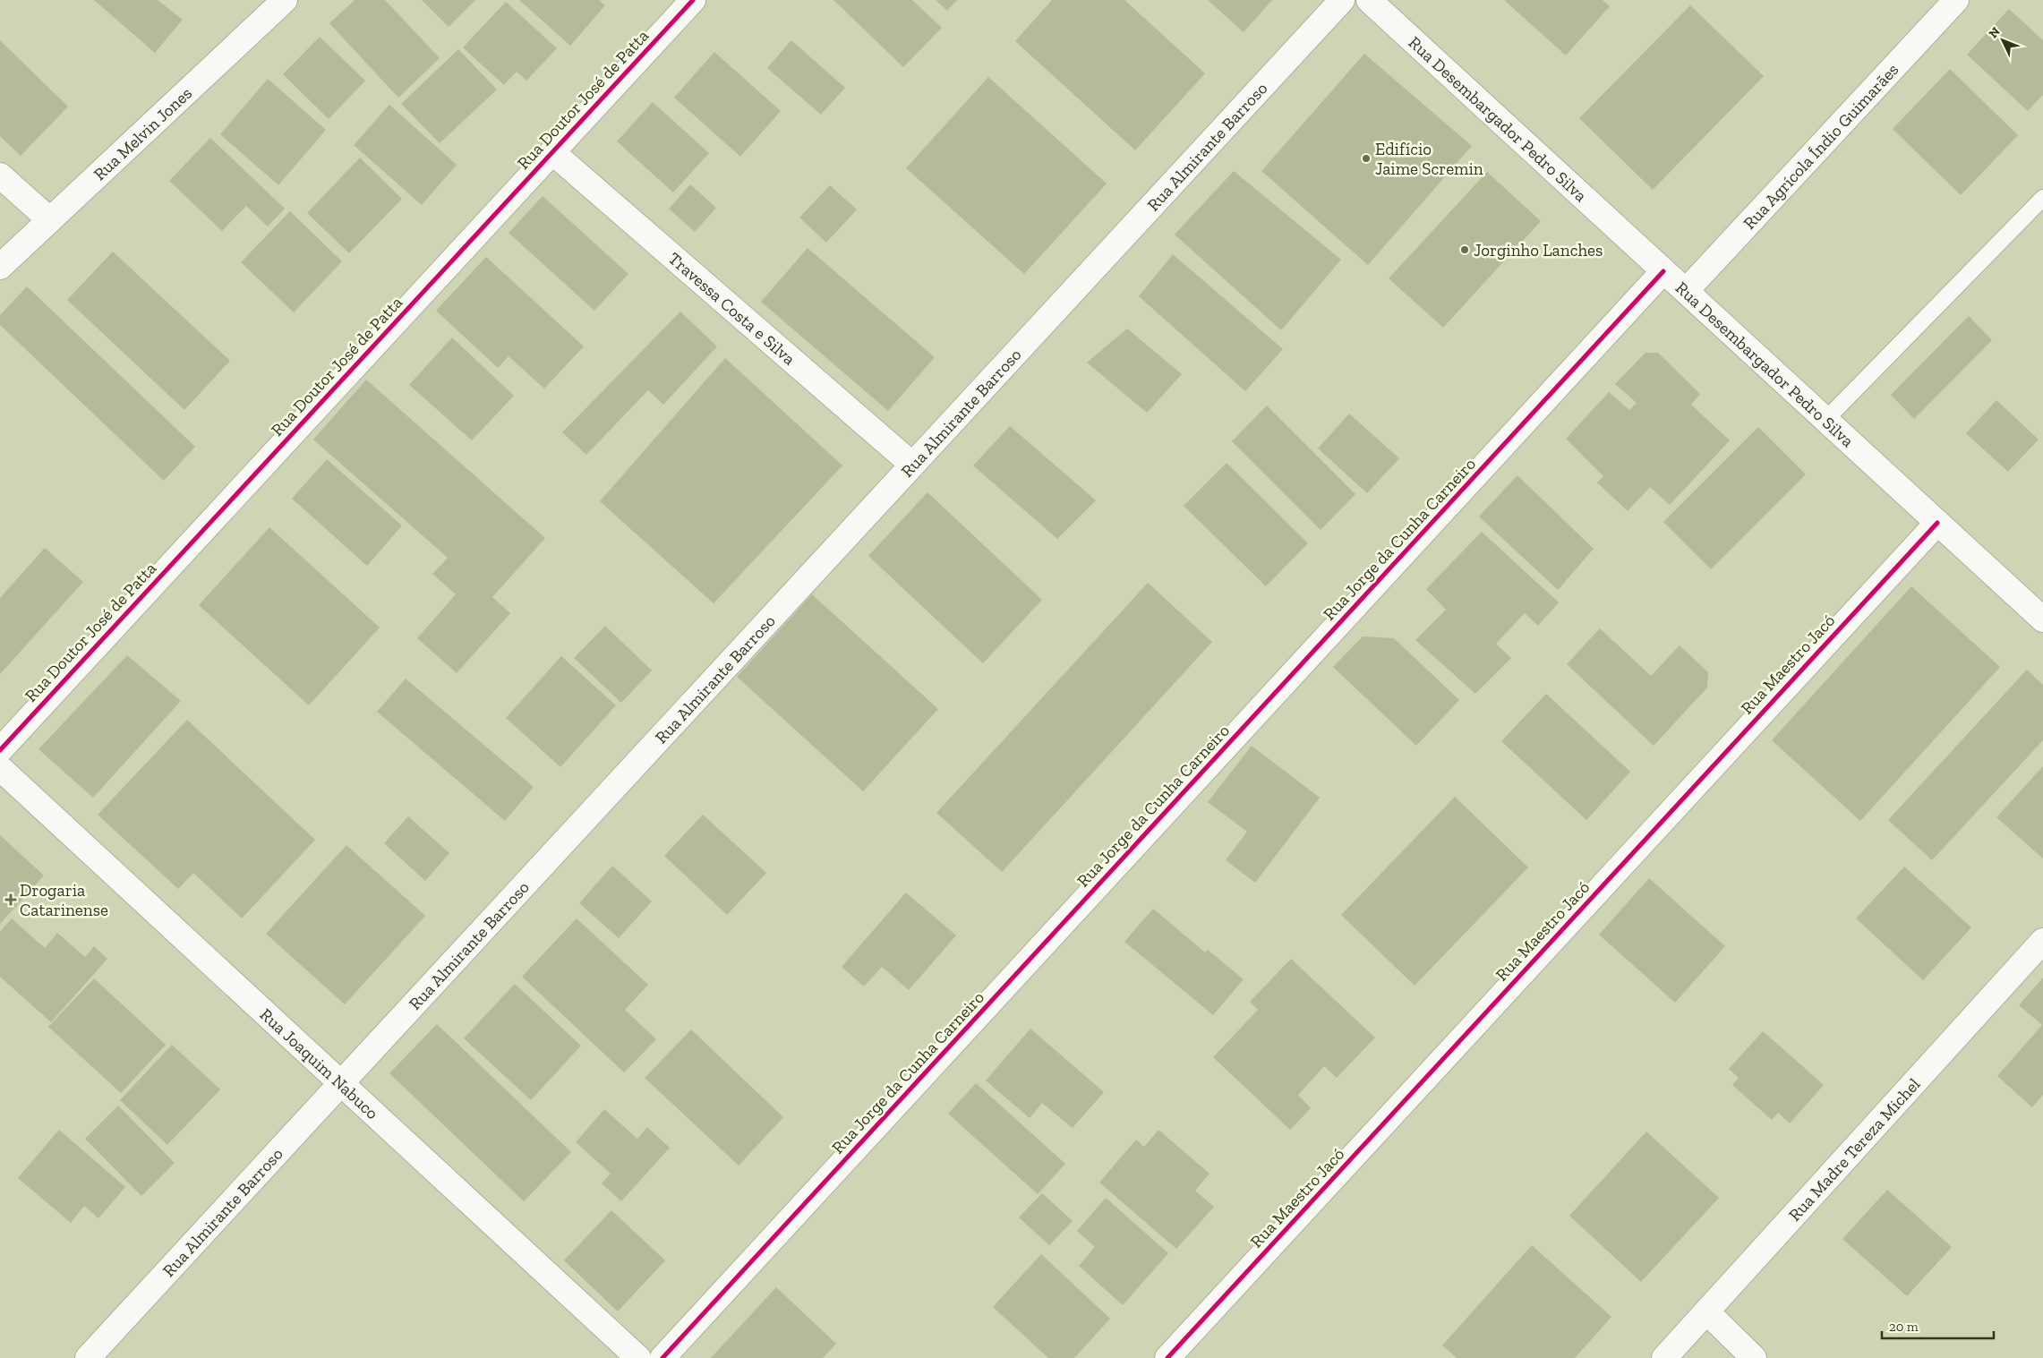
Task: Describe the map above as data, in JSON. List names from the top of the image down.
{
  "streets": {
    "street": [
      "Rua Doutor José de Patta",
      "Rua Desembargador Pedro Silva",
      "Rua Melvin Jones",
      "Rua Almirante Barroso",
      "Rua Agrícola Índio Guimarães",
      "Travessa Costa e Silva",
      "Rua Jorge da Cunha Carneiro",
      "Rua Maestro Jacó",
      "Rua Joaquim Nabuco",
      "Rua Madre Tereza Michel"
    ]
  },
  "crossings": [
    ["Rua Doutor José de Patta", "Travessa Costa e Silva"],
    ["Rua Desembargador Pedro Silva", "Rua Agrícola Índio Guimarães"],
    ["Rua Desembargador Pedro Silva", "Rua Jorge da Cunha Carneiro"],
    ["Rua Desembargador Pedro Silva", "Rua Maestro Jacó"],
    ["Rua Almirante Barroso", "Travessa Costa e Silva"],
    ["Rua Almirante Barroso", "Rua Joaquim Nabuco"]
  ],
  "places": {
    "other": ["Edifício Jaime Scremin", "Jorginho Lanches"],
    "health": ["Drogaria Catarinense"]
  },
  "scale_bar": "20 m",
  "north": "top left"
}
